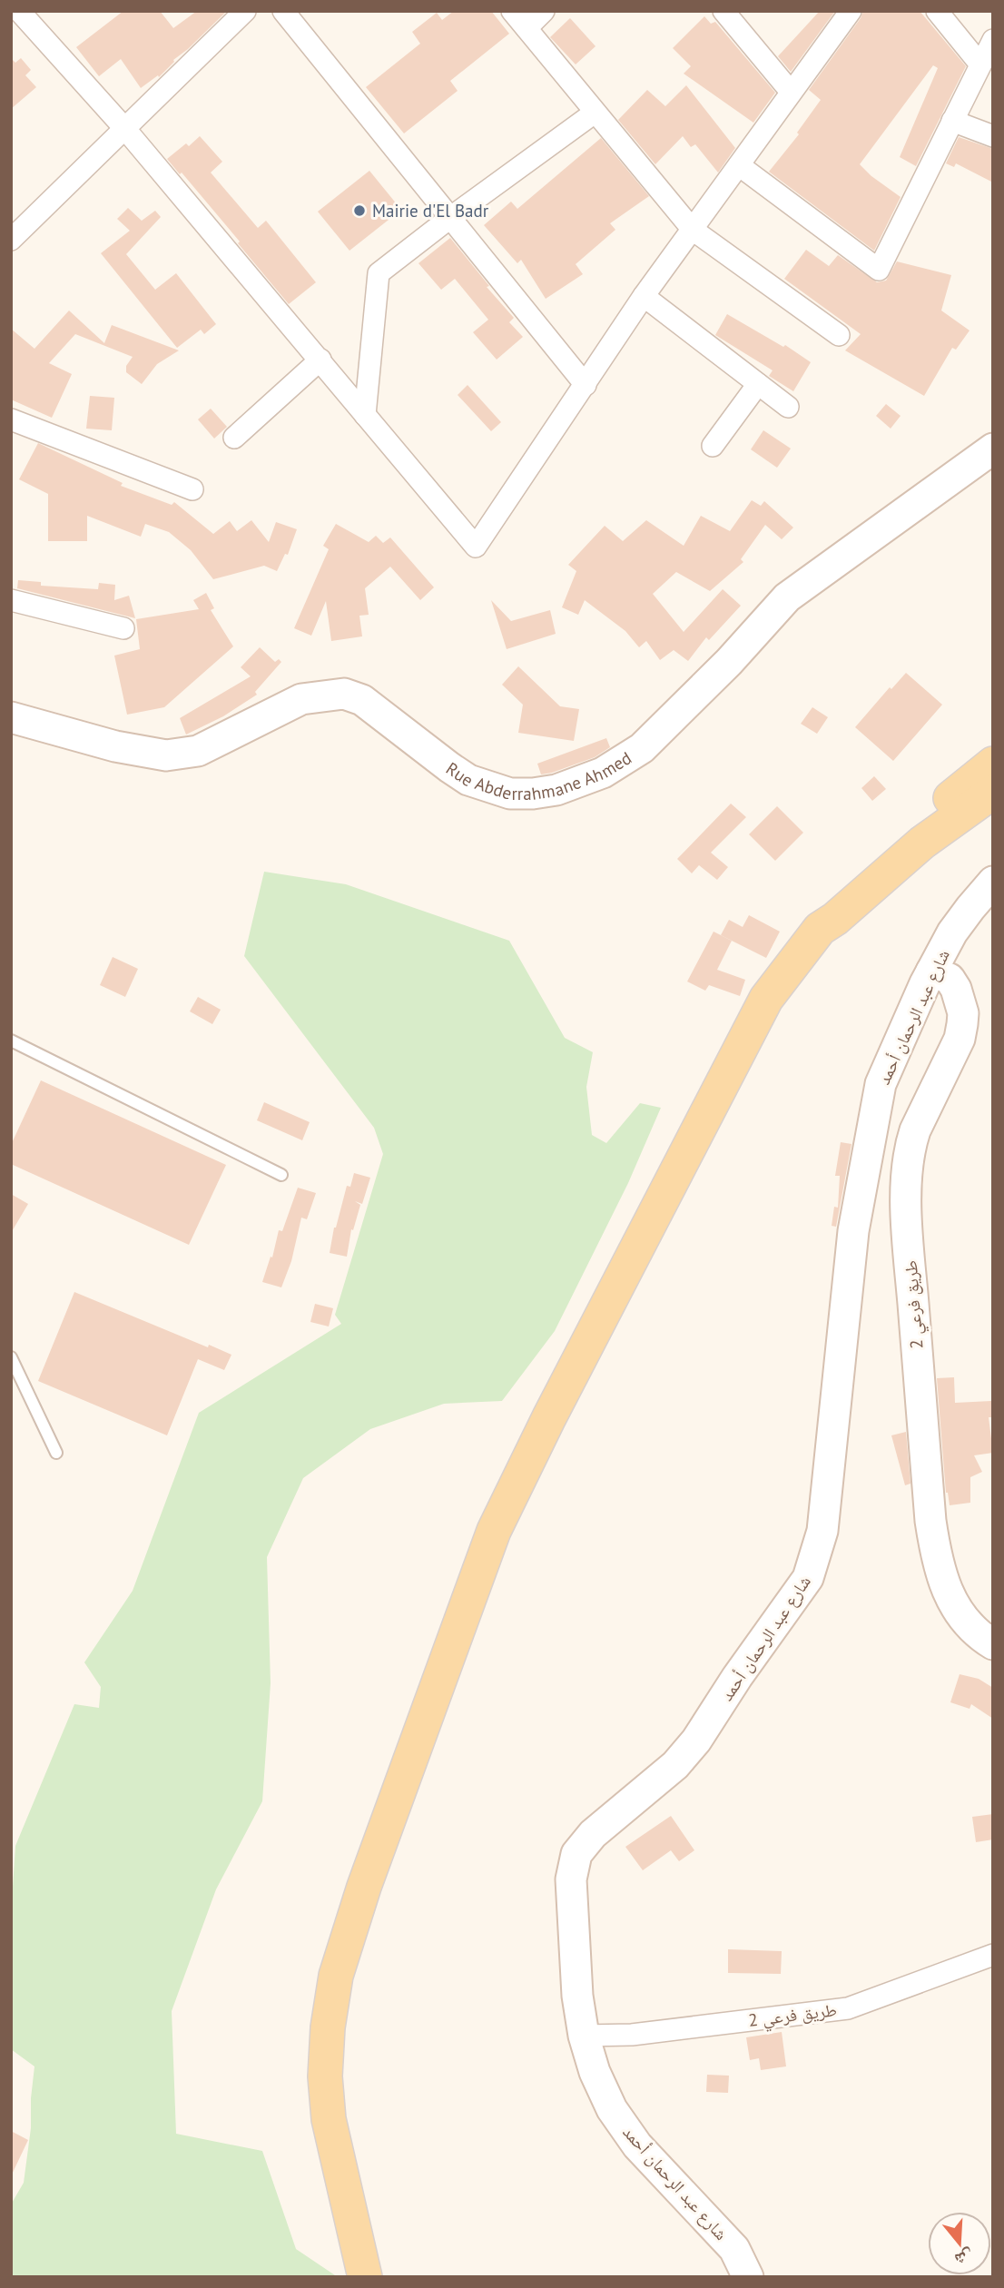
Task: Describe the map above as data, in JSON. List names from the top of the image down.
{
  "streets": {
    "main road": ["Rue Abderrahmane Ahmed", "شارع عبد الرحمان أحمد", "طريق فرعي 2"]
  },
  "crossings": [
    ["شارع عبد الرحمان أحمد", "طريق فرعي 2"]
  ],
  "places": ["Mairie d'El Badr"],
  "north": "bottom"
}
